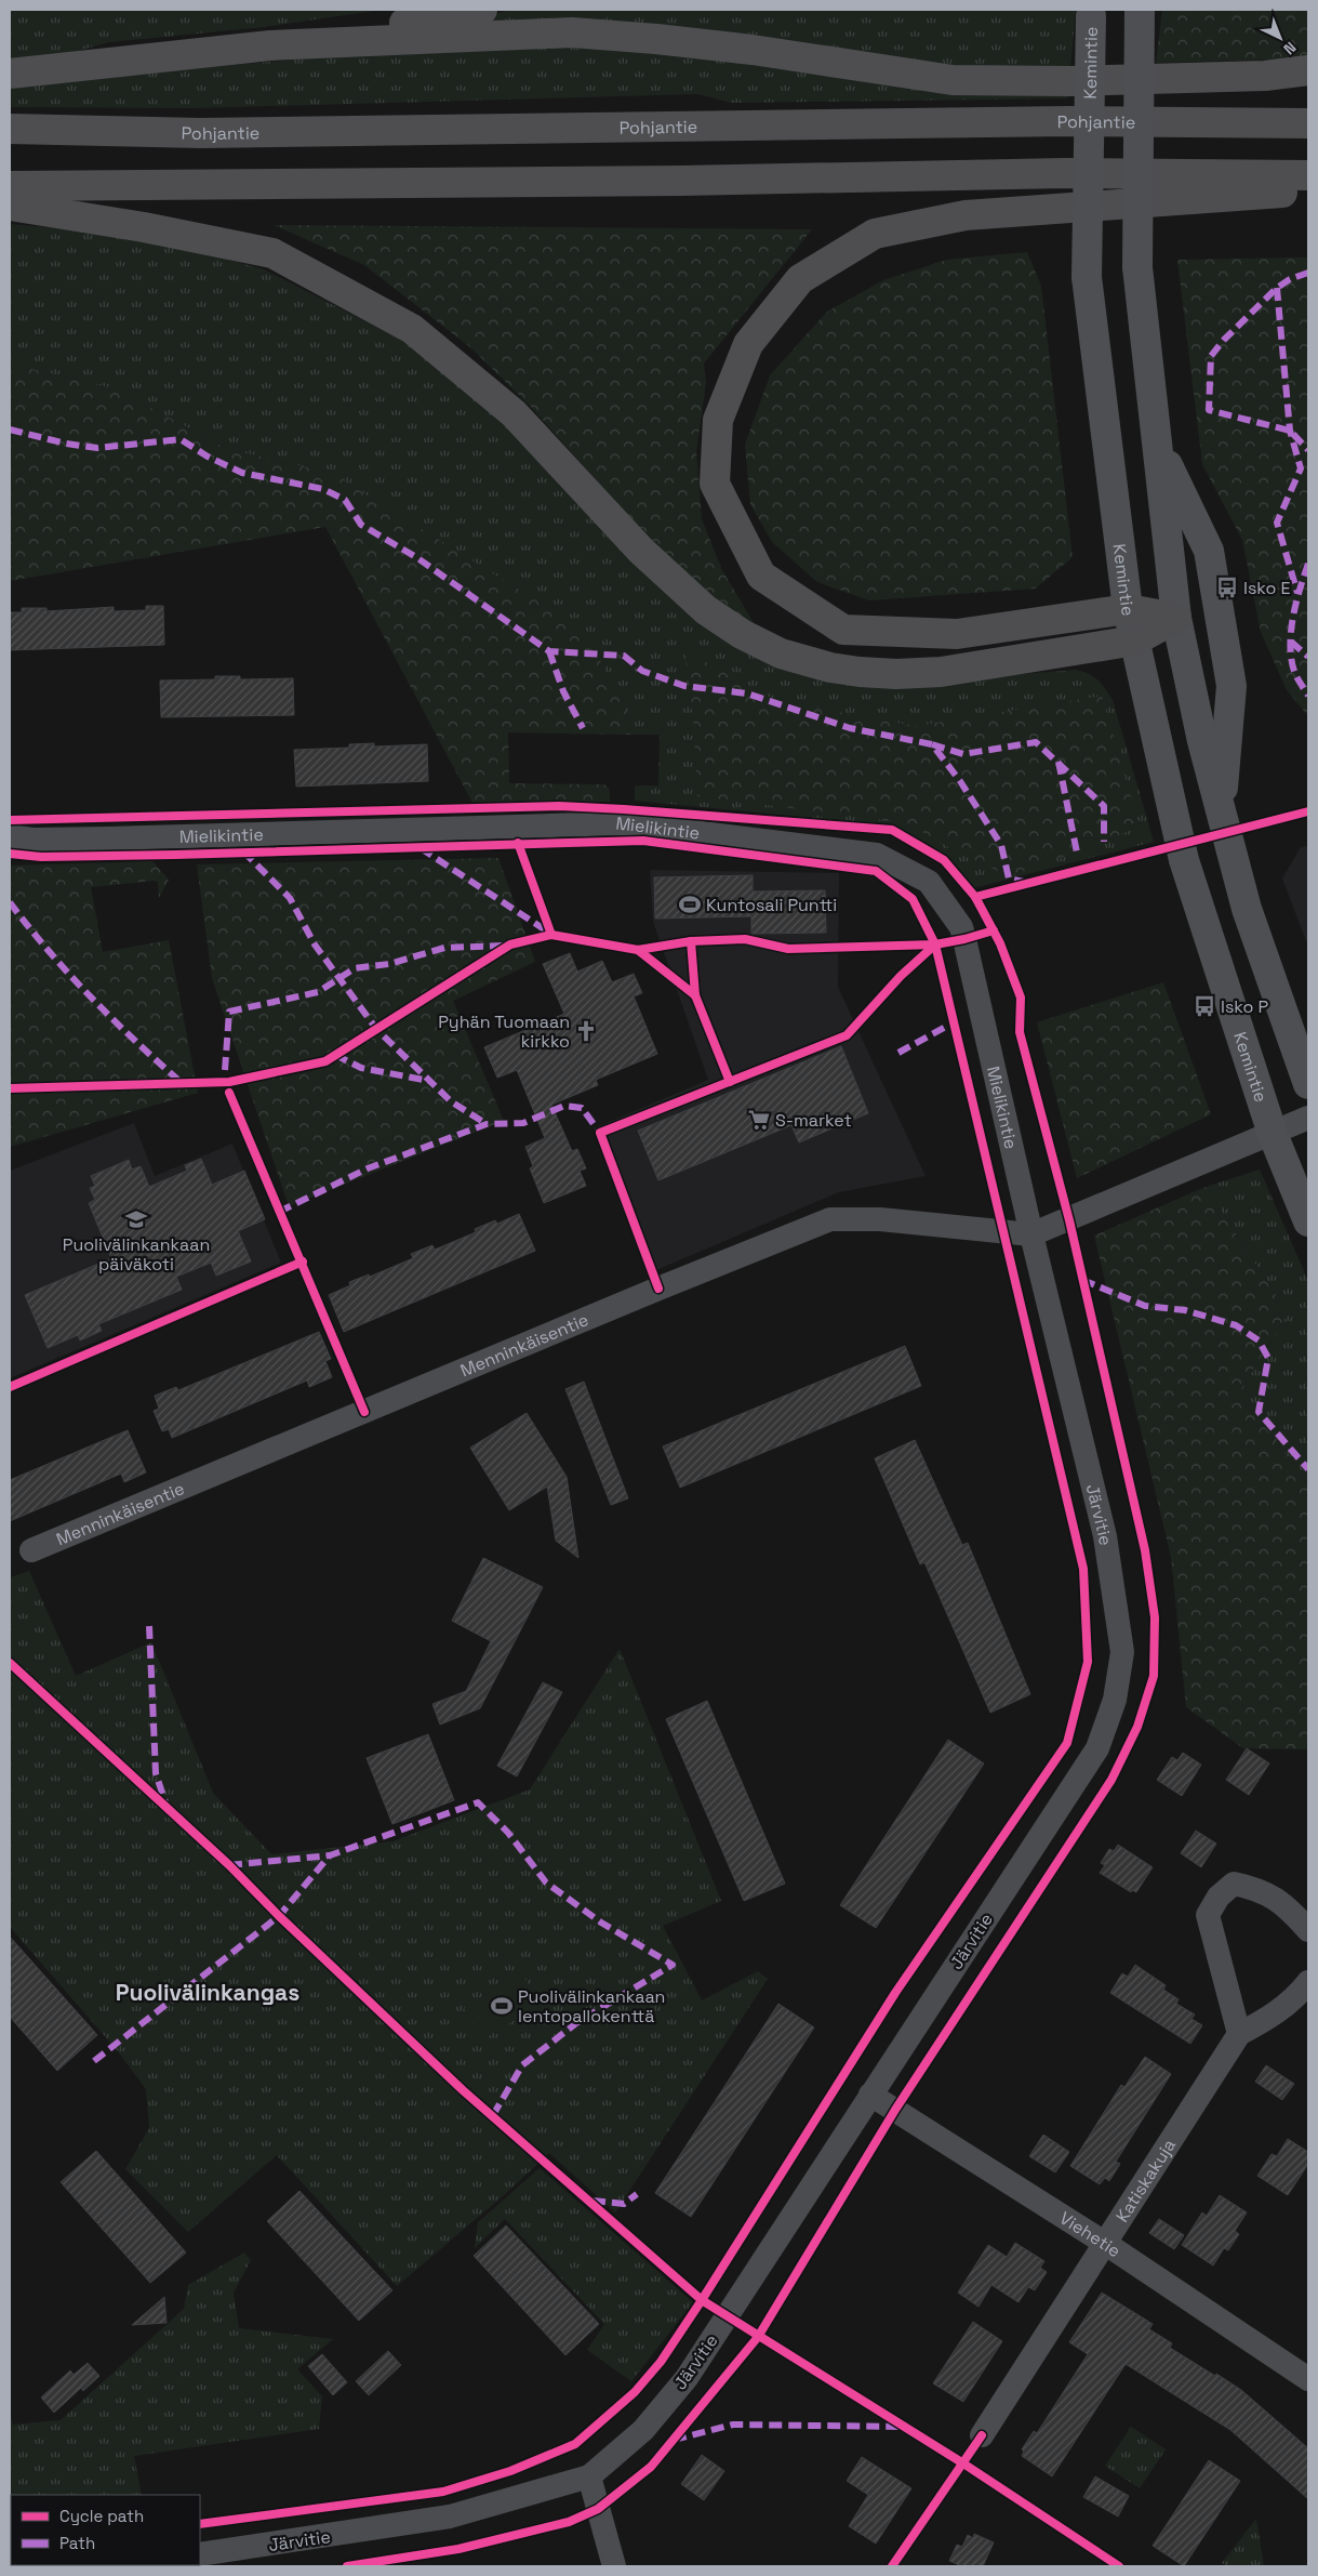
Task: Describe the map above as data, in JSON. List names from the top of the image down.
{
  "streets": {
    "highway": ["Pohjantie"],
    "main road": ["Kemintie"],
    "street": [
      "Mielikintie",
      "Menninkäisentie",
      "Järvitie",
      "Katiskakuja",
      "Viehetie"
    ]
  },
  "crossings": [
    ["Mielikintie", "Menninkäisentie"],
    ["Mielikintie", "Järvitie"],
    ["Menninkäisentie", "Järvitie"],
    ["Järvitie", "Viehetie"],
    ["Katiskakuja", "Viehetie"]
  ],
  "districts": ["Puolivälinkangas"],
  "places": {
    "bus stop": ["Isko E", "Isko P"],
    "sports": ["Kuntosali Puntti", "Puolivälinkankaan lentopallokenttä"],
    "church": ["Pyhän Tuomaan kirkko"],
    "supermarket": ["S-market"],
    "school or university": ["Puolivälinkankaan päiväkoti"]
  },
  "legend": ["Cycle path", "Path"],
  "north": "bottom right"
}
